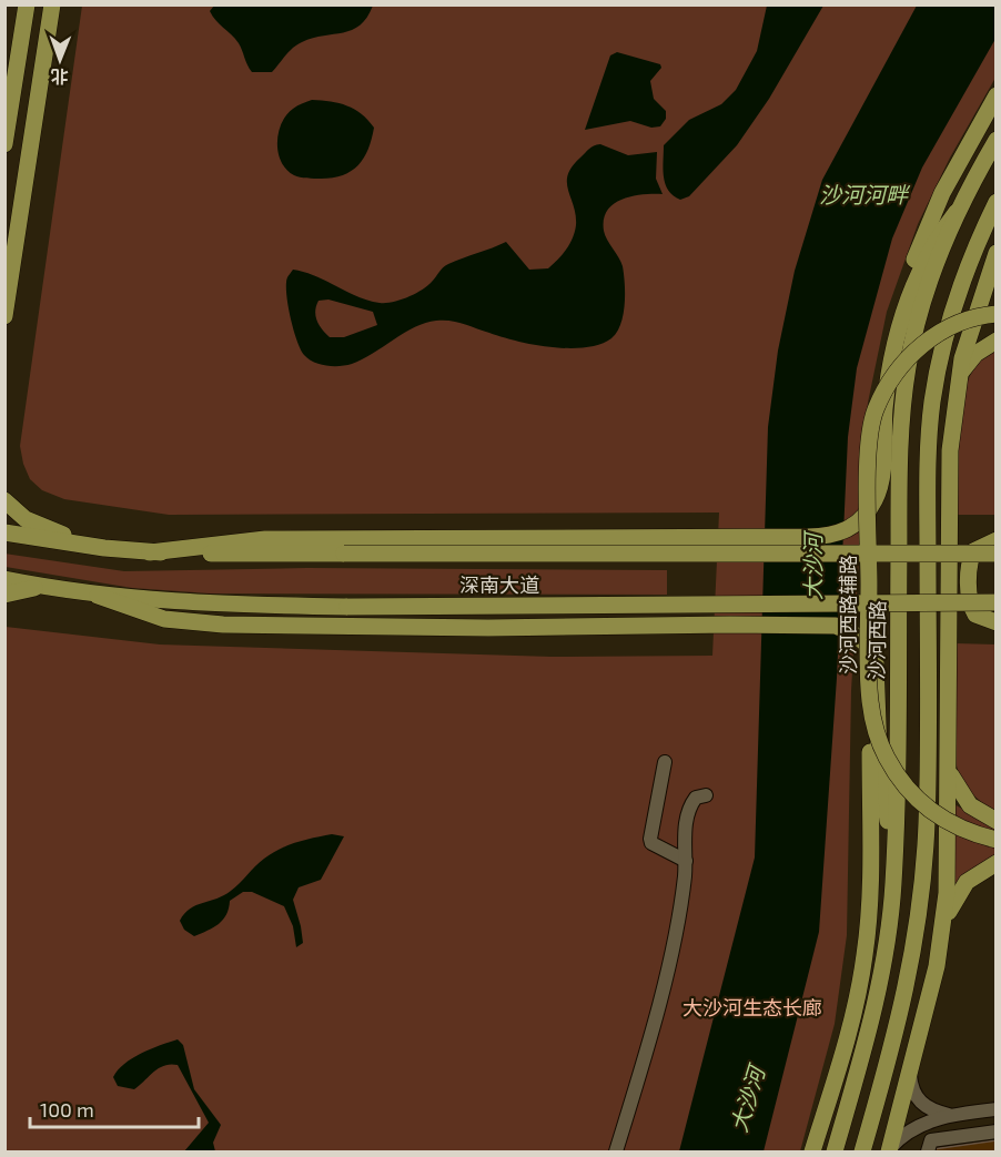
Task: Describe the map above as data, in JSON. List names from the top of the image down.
{
  "streets": {
    "main road": ["深南大道", "沙河西路辅路", "沙河西路"]
  },
  "water": ["沙河河畔", "大沙河"],
  "parks": ["大沙河生态长廊"],
  "scale_bar": "100 m",
  "north": "bottom"
}
